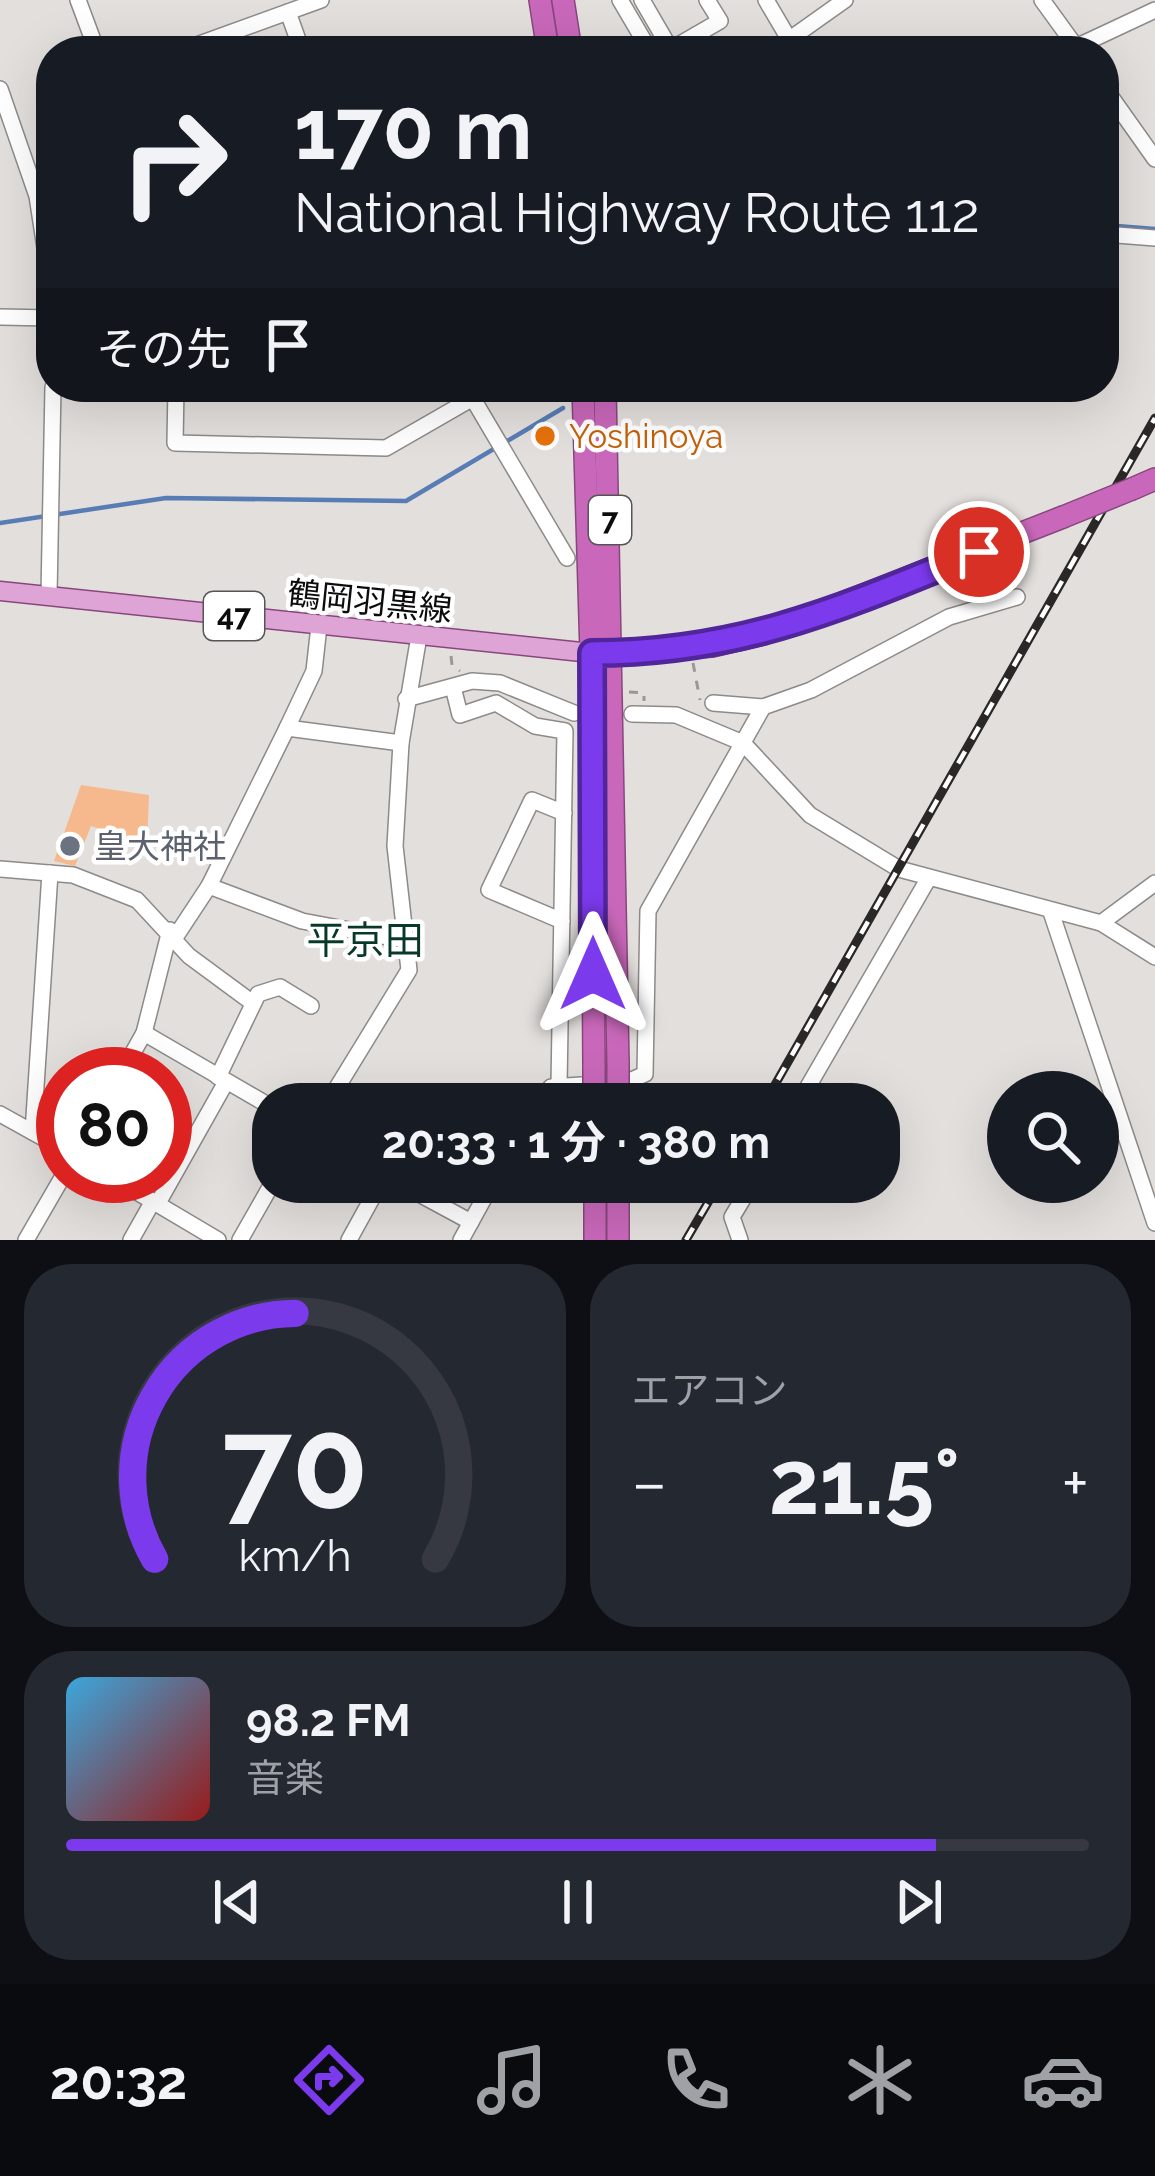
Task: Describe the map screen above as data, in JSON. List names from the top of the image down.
{
  "streets": {
    "highway": ["7"],
    "main road": ["鶴岡羽黒線", "47"]
  },
  "crossings": [
    ["7", "鶴岡羽黒線"]
  ],
  "districts": ["平京田"],
  "places": ["Yoshinoya", "皇大神社"],
  "page": {
    "turn": ["170 m", "National Highway Route 112"],
    "then": "その先",
    "limit": "80",
    "trip": "20:33 · 1 分 · 380 m",
    "tile": "エアコン",
    "heat": ["−", "21.5°", "+"],
    "song": ["98.2 FM", "音楽"],
    "tabs": "20:32",
    "gauge": ["70", "km/h"]
  }
}
